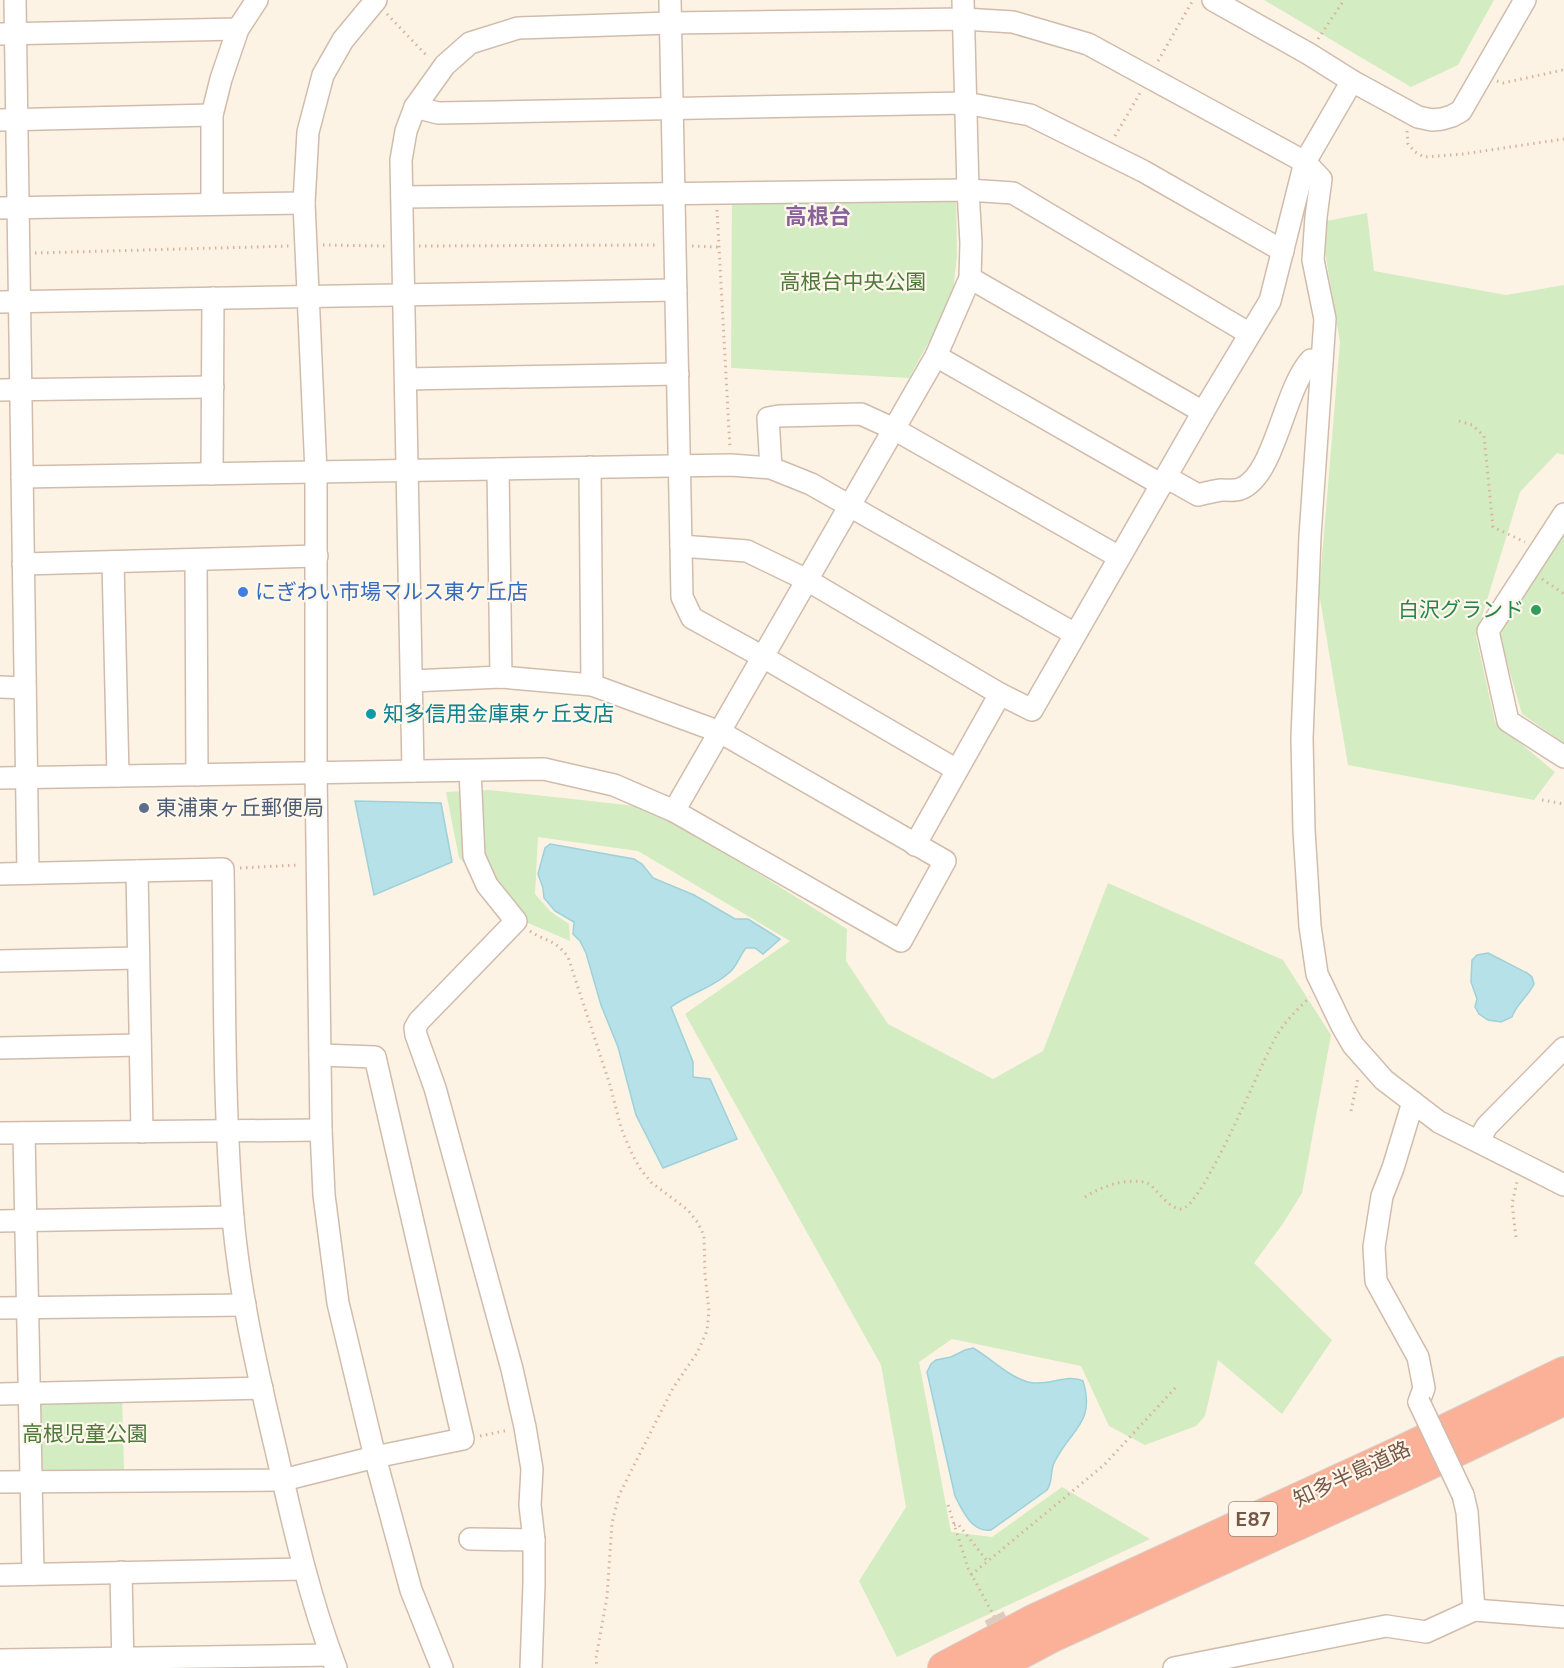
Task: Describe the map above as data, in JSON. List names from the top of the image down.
{
  "streets": {
    "highway": ["知多半島道路", "E87"]
  },
  "districts": ["高根台"],
  "parks": ["高根台中央公園", "高根児童公園"],
  "places": [
    "にぎわい市場マルス東ケ丘店",
    "白沢グランド",
    "知多信用金庫東ヶ丘支店",
    "東浦東ヶ丘郵便局"
  ]
}
